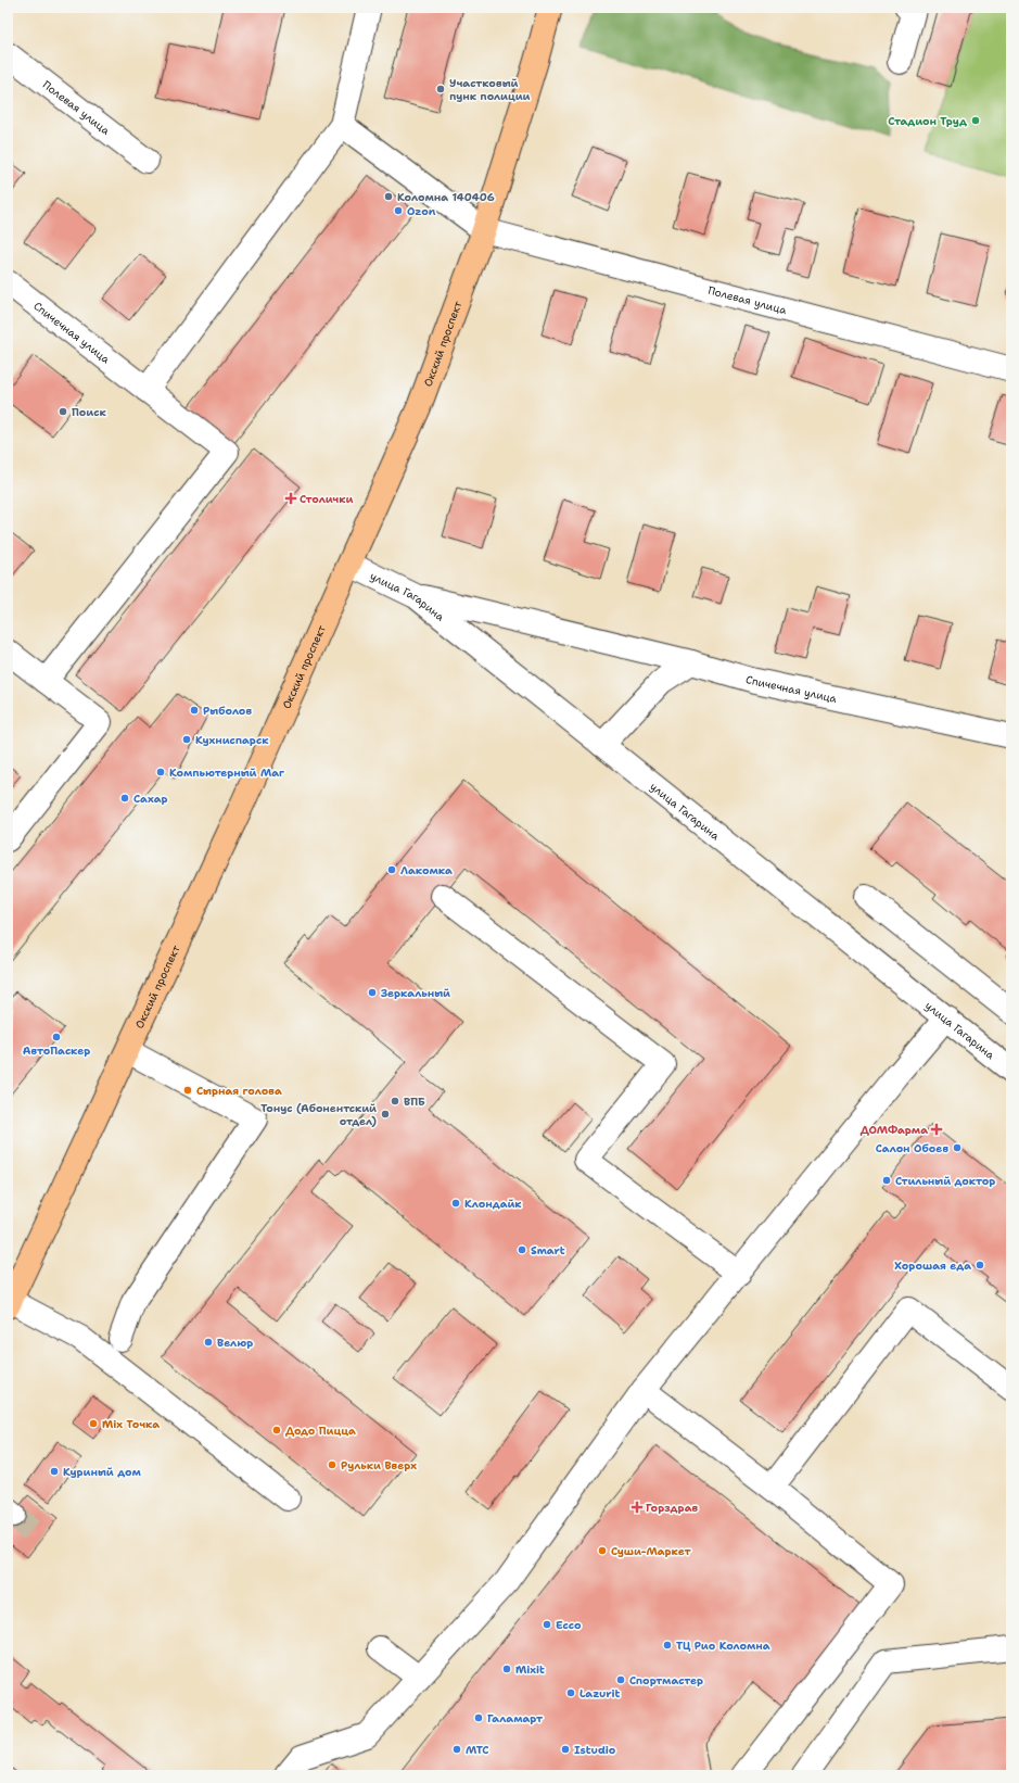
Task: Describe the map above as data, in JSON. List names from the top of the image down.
{
  "streets": {
    "main road": ["Окский проспект"],
    "street": ["Полевая улица", "Спичечная улица", "улица Гагарина"]
  },
  "crossings": [
    ["Полевая улица", "Окский проспект"],
    ["Спичечная улица", "улица Гагарина"],
    ["Окский проспект", "улица Гагарина"]
  ],
  "places": {
    "other": [
      "Участковый пунк полиции",
      "Стадион Труд",
      "Коломна 140406",
      "Ozon",
      "Поиск",
      "Рыболов",
      "Кухниспарск",
      "Компьютерный Маг",
      "Сахар",
      "Лакомка",
      "Зеркальный",
      "АвтоПаскер",
      "Сырная голова",
      "ВПБ",
      "Тонус (Абонентский отдел)",
      "Салон Обоев",
      "Стильный доктор",
      "Клондайк",
      "Smart",
      "Хорошая еда",
      "Велюр",
      "Mix Точка",
      "Додо Пицца",
      "Рульки Вверх",
      "Куриный дом",
      "Суши-Маркет",
      "Ecco",
      "ТЦ Рио Коломна",
      "Mixit",
      "Спортмастер",
      "Lazurit",
      "Галамарт",
      "МТС",
      "Istudio"
    ],
    "health": ["Столички", "ДОМФарма", "Горздрав"]
  }
}
